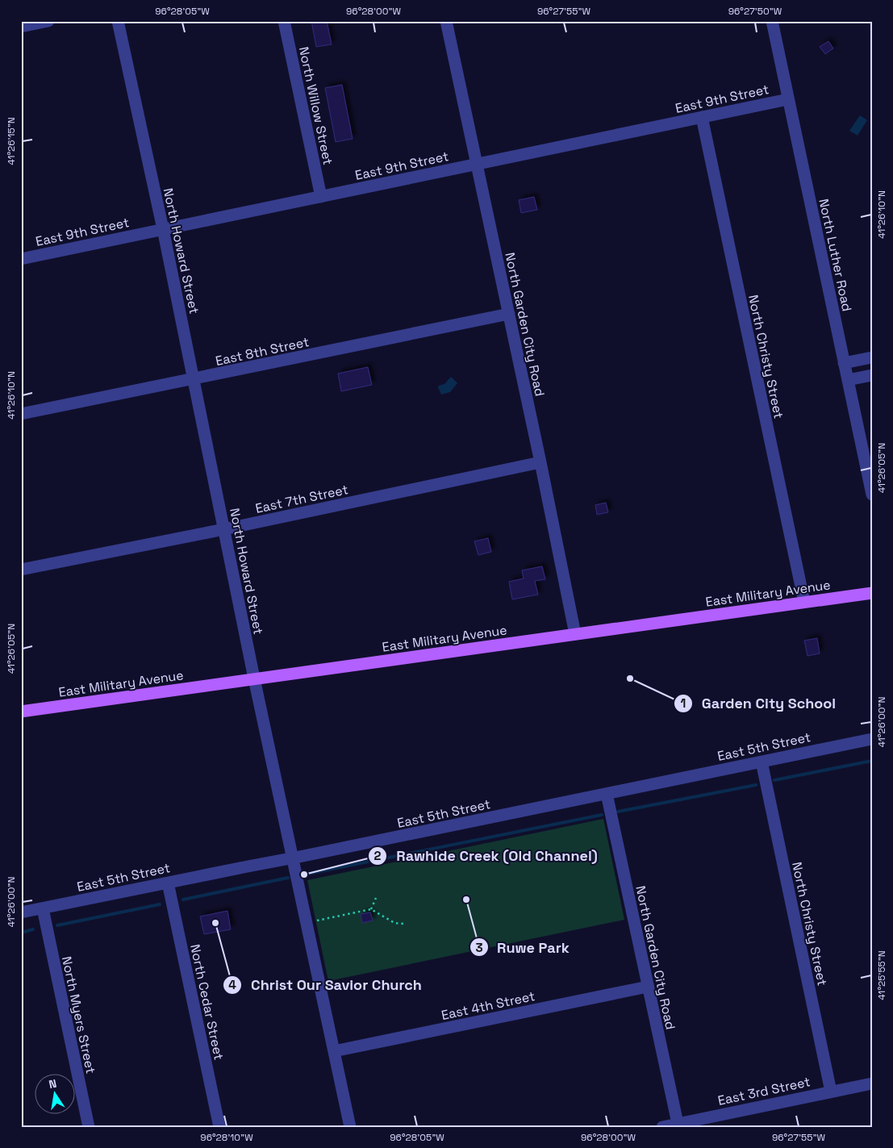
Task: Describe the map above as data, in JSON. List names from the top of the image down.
{
  "streets": {
    "main road": ["East Military Avenue"],
    "street": [
      "East 9th Street",
      "North Willow Street",
      "North Howard Street",
      "North Luther Road",
      "North Garden City Road",
      "East 8th Street",
      "North Christy Street",
      "East 7th Street",
      "East 5th Street",
      "North Cedar Street",
      "East 4th Street",
      "North Myers Street",
      "East 3rd Street"
    ]
  },
  "crossings": [
    ["East 9th Street", "North Willow Street"],
    ["East 9th Street", "North Howard Street"],
    ["East 9th Street", "North Luther Road"],
    ["East 9th Street", "North Garden City Road"],
    ["East 9th Street", "North Christy Street"],
    ["North Howard Street", "East 8th Street"],
    ["North Howard Street", "East 7th Street"],
    ["North Howard Street", "East Military Avenue"],
    ["North Howard Street", "East 5th Street"],
    ["North Howard Street", "East 4th Street"],
    ["North Garden City Road", "East 8th Street"],
    ["North Garden City Road", "East 7th Street"],
    ["North Garden City Road", "East Military Avenue"],
    ["North Garden City Road", "East 5th Street"],
    ["North Garden City Road", "East 4th Street"],
    ["North Garden City Road", "East 3rd Street"],
    ["North Christy Street", "East Military Avenue"],
    ["North Christy Street", "East 5th Street"],
    ["North Christy Street", "East 3rd Street"],
    ["East 5th Street", "North Cedar Street"],
    ["East 5th Street", "North Myers Street"]
  ],
  "places": [
    "Garden City School",
    "Rawhide Creek (Old Channel)",
    "Ruwe Park",
    "Christ Our Savior Church"
  ],
  "north": "top",
  "coordinates": [
    "96°28'05\"W",
    "96°28'00\"W",
    "96°27'55\"W",
    "96°27'50\"W",
    "41°26'15\"N",
    "41°26'10\"N",
    "41°26'05\"N",
    "41°26'00\"N",
    "41°25'55\"N",
    "96°28'10\"W"
  ]
}
